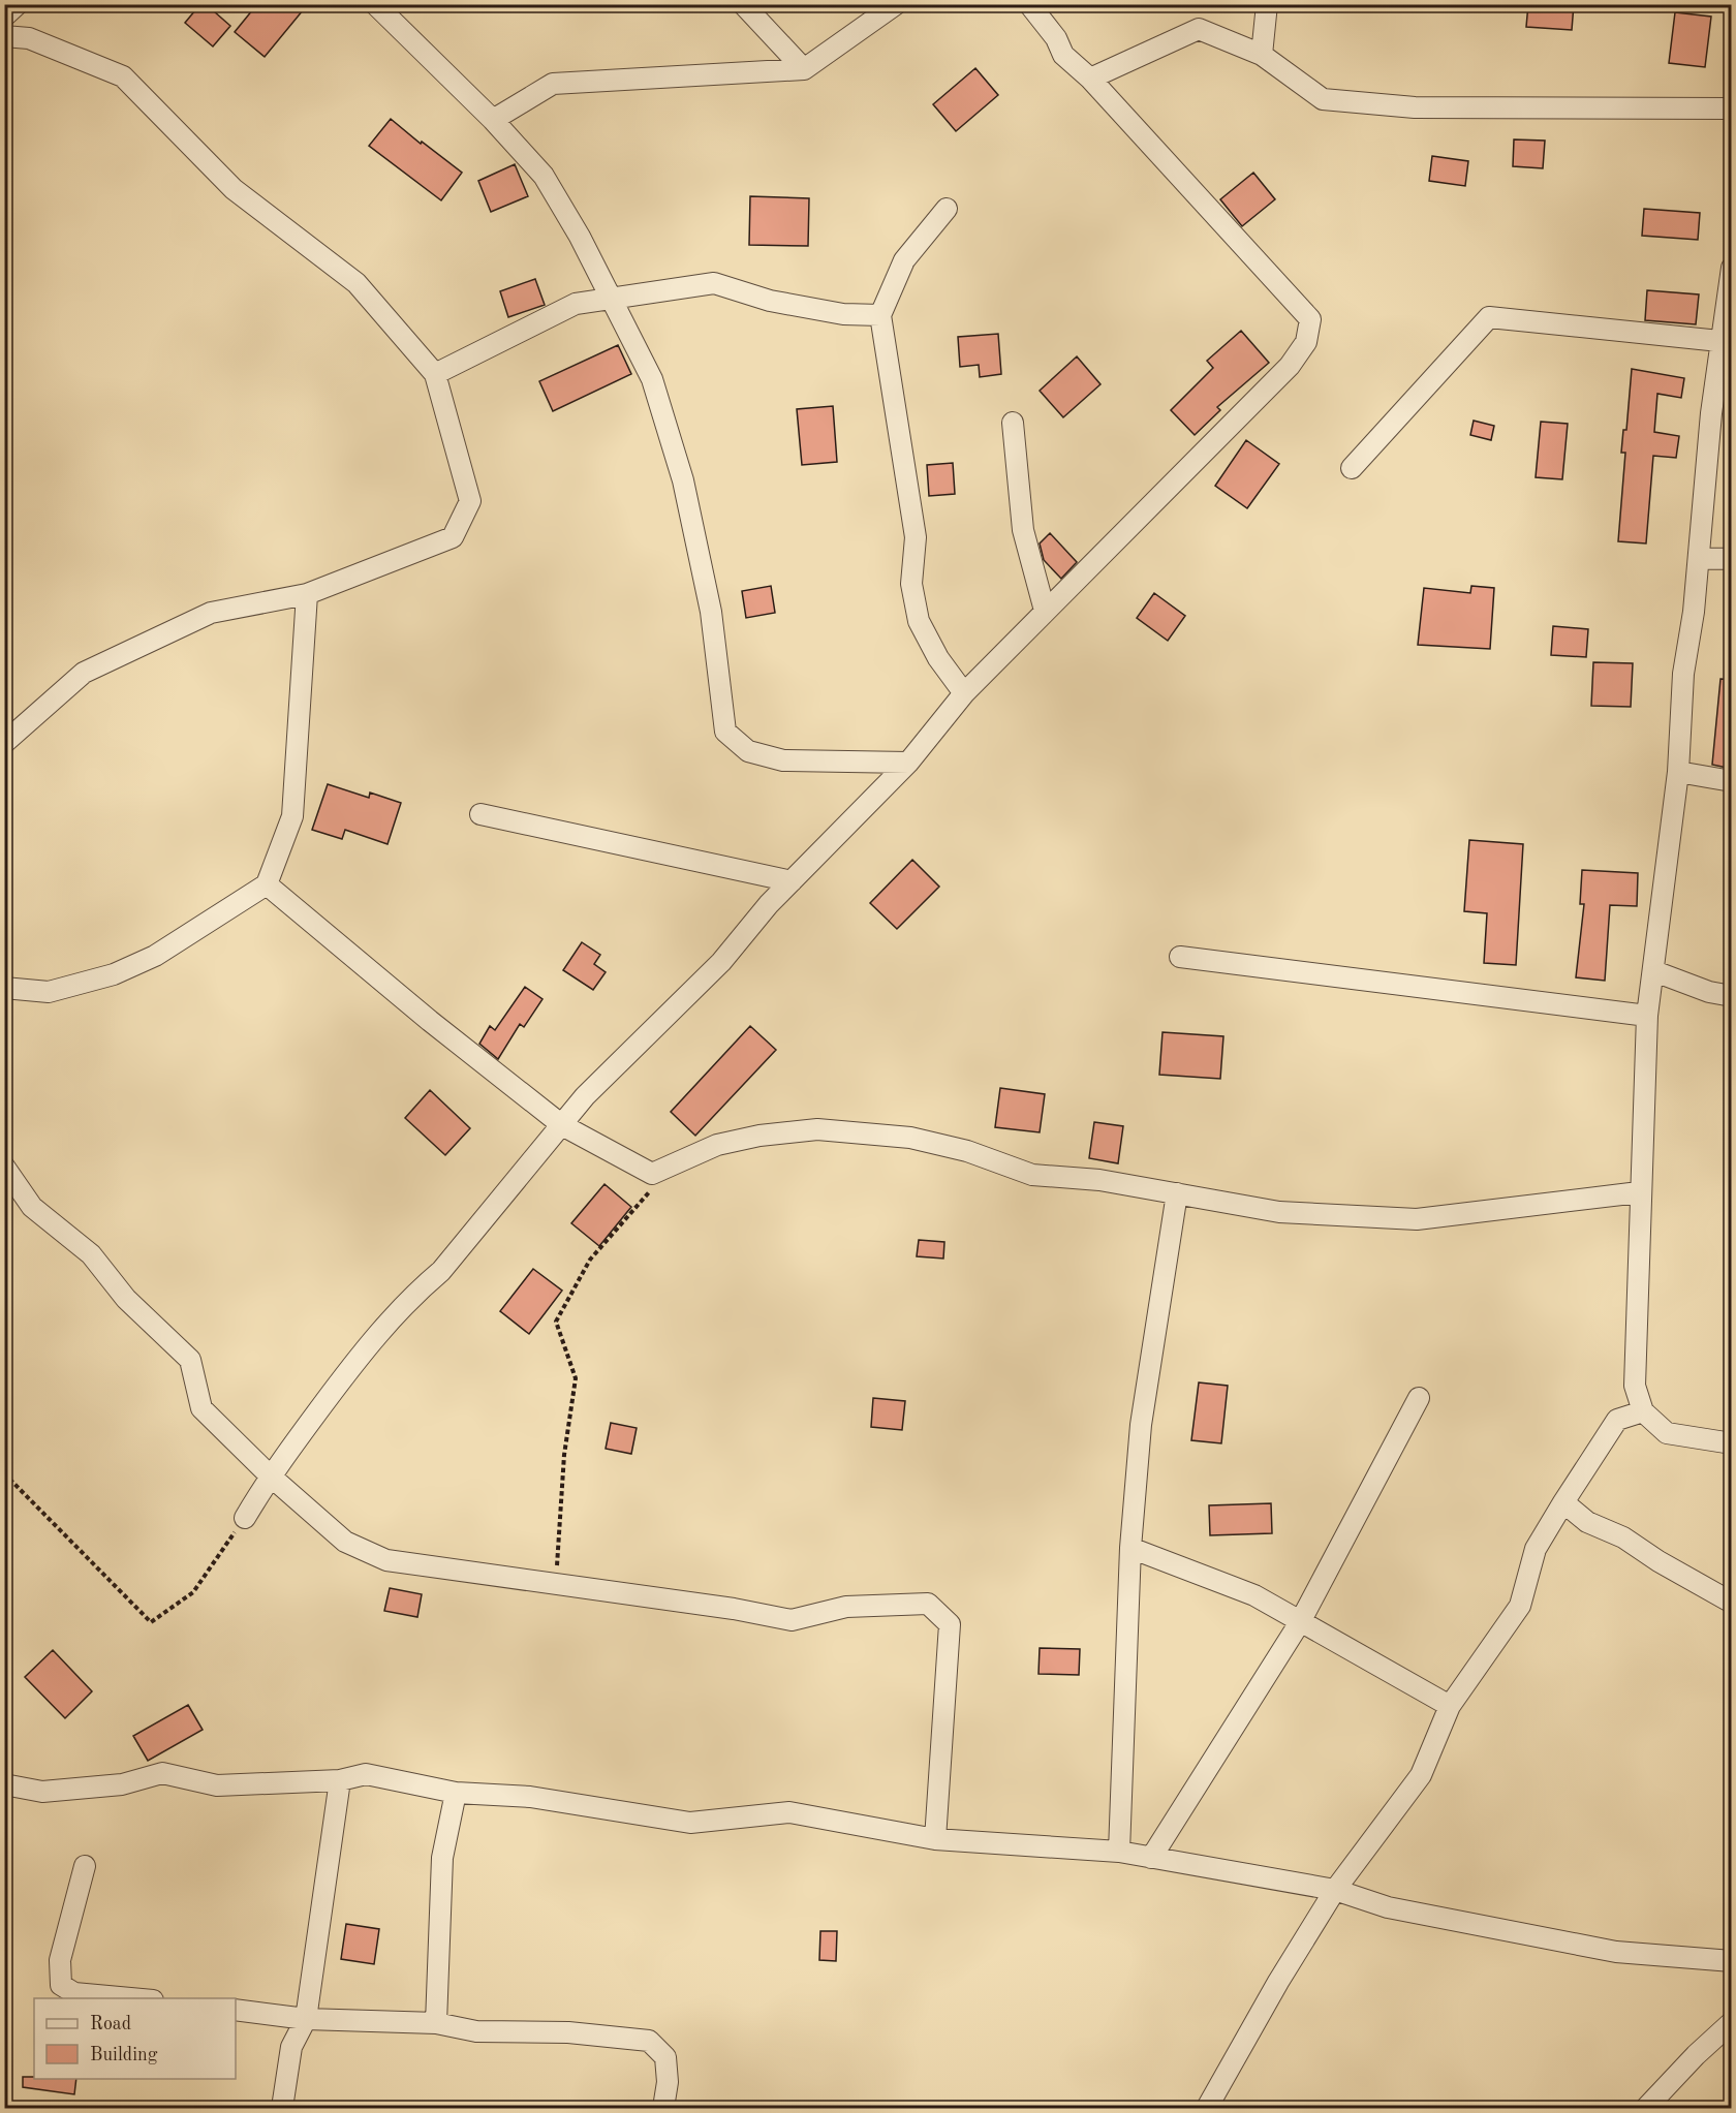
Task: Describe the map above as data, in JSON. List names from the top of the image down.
{
  "legend": ["Road", "Building"]
}
